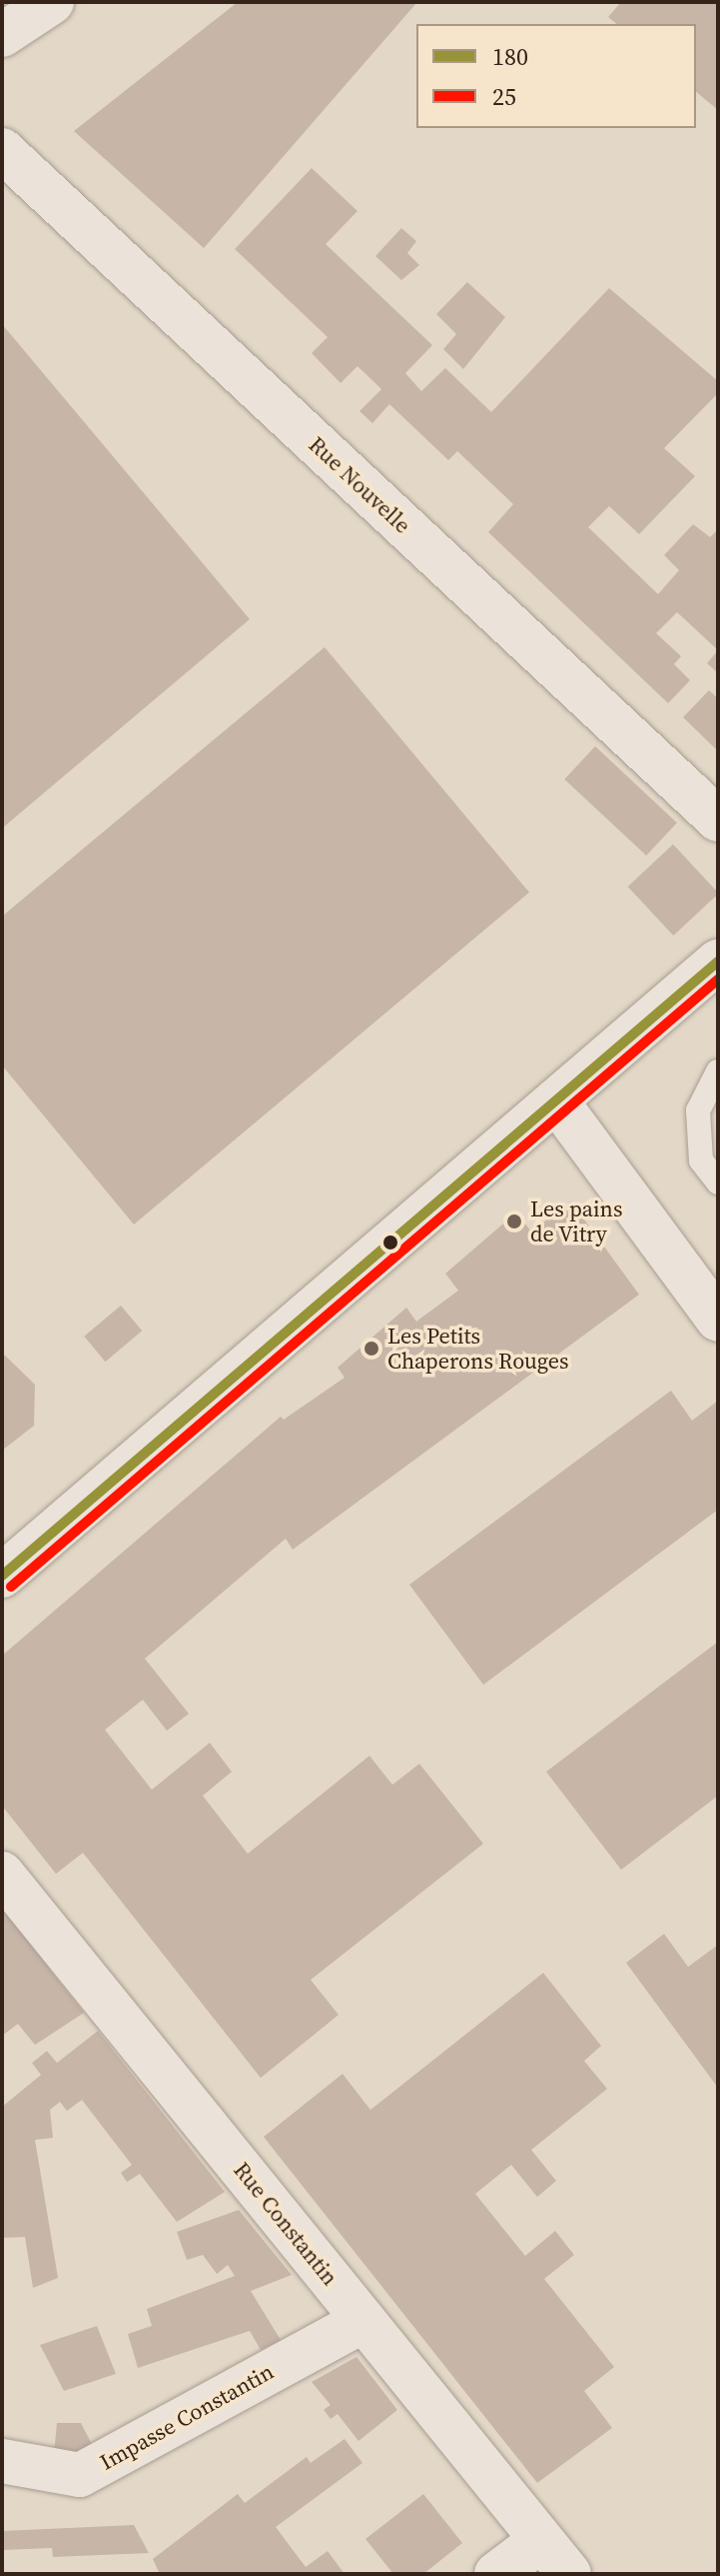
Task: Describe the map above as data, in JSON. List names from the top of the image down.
{
  "streets": {
    "street": ["Rue Nouvelle", "Rue Constantin", "Impasse Constantin"]
  },
  "crossings": [
    ["Rue Constantin", "Impasse Constantin"]
  ],
  "places": ["Les pains de Vitry", "Les Petits Chaperons Rouges"],
  "lines": ["transit line 180", "transit line 25"],
  "legend": ["180", "25"]
}
